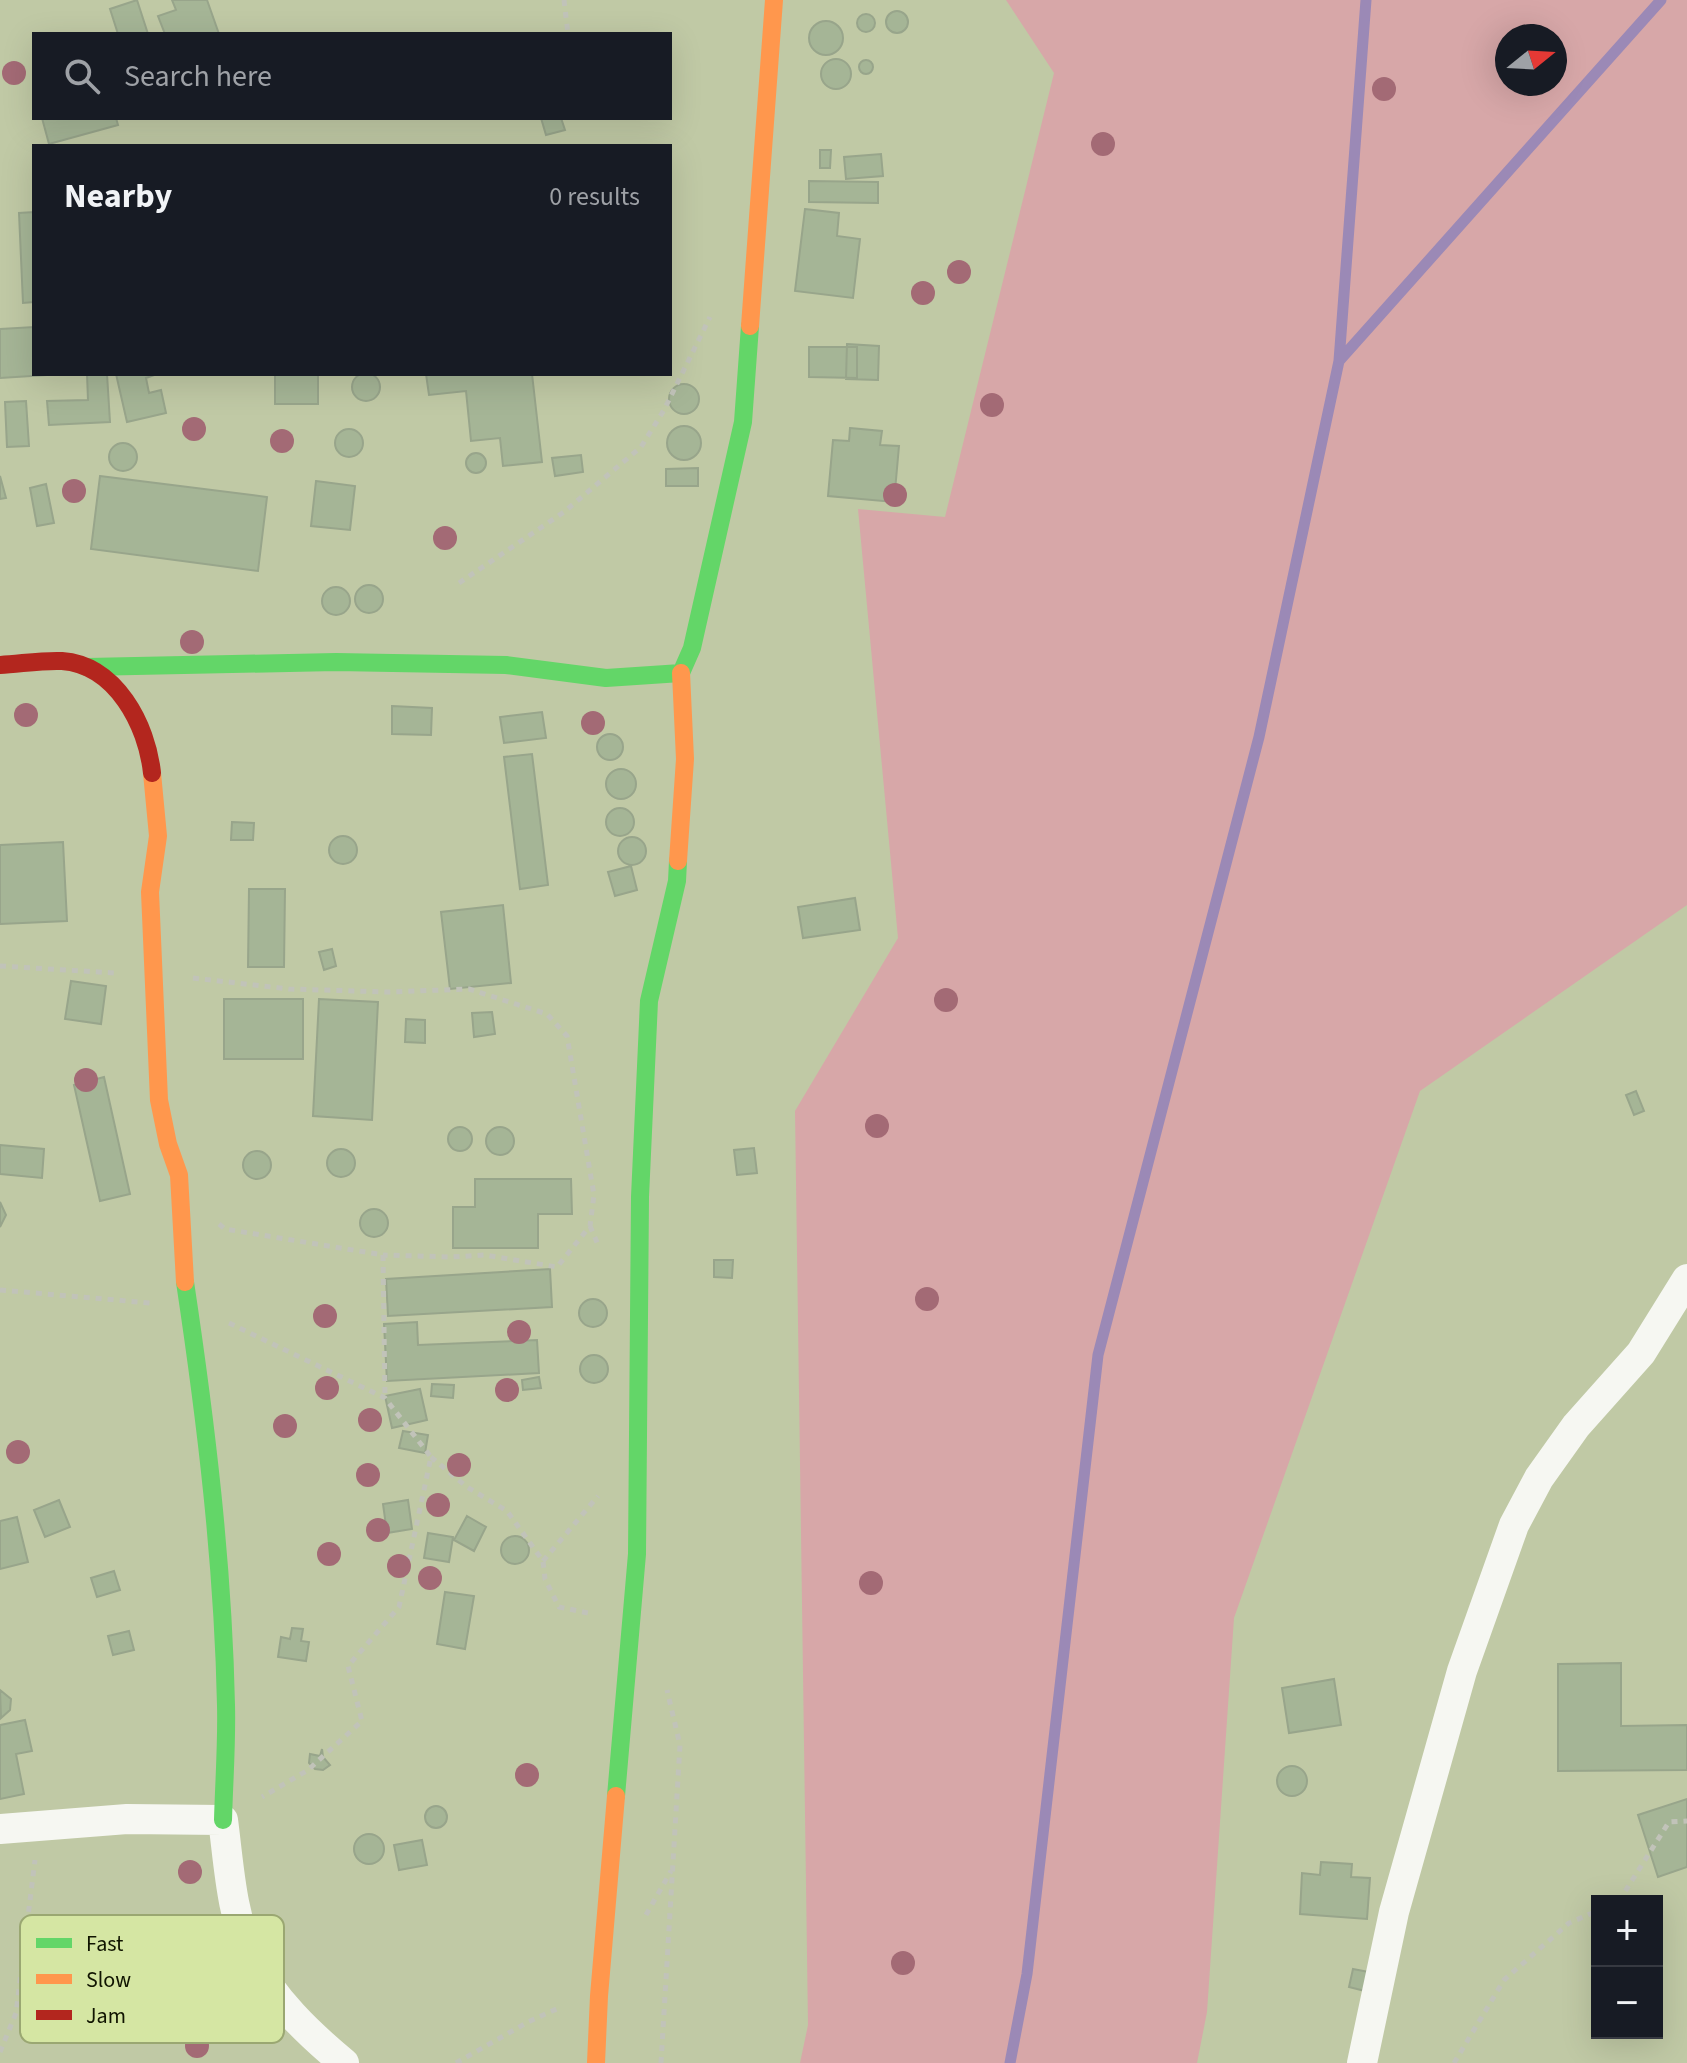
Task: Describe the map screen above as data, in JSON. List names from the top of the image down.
{
  "legend": ["Fast", "Slow", "Jam"],
  "north": "right",
  "page": {
    "search": "Search here",
    "heading": ["Nearby", "0 results"],
    "map_buttons": ["+", "−"]
  }
}
